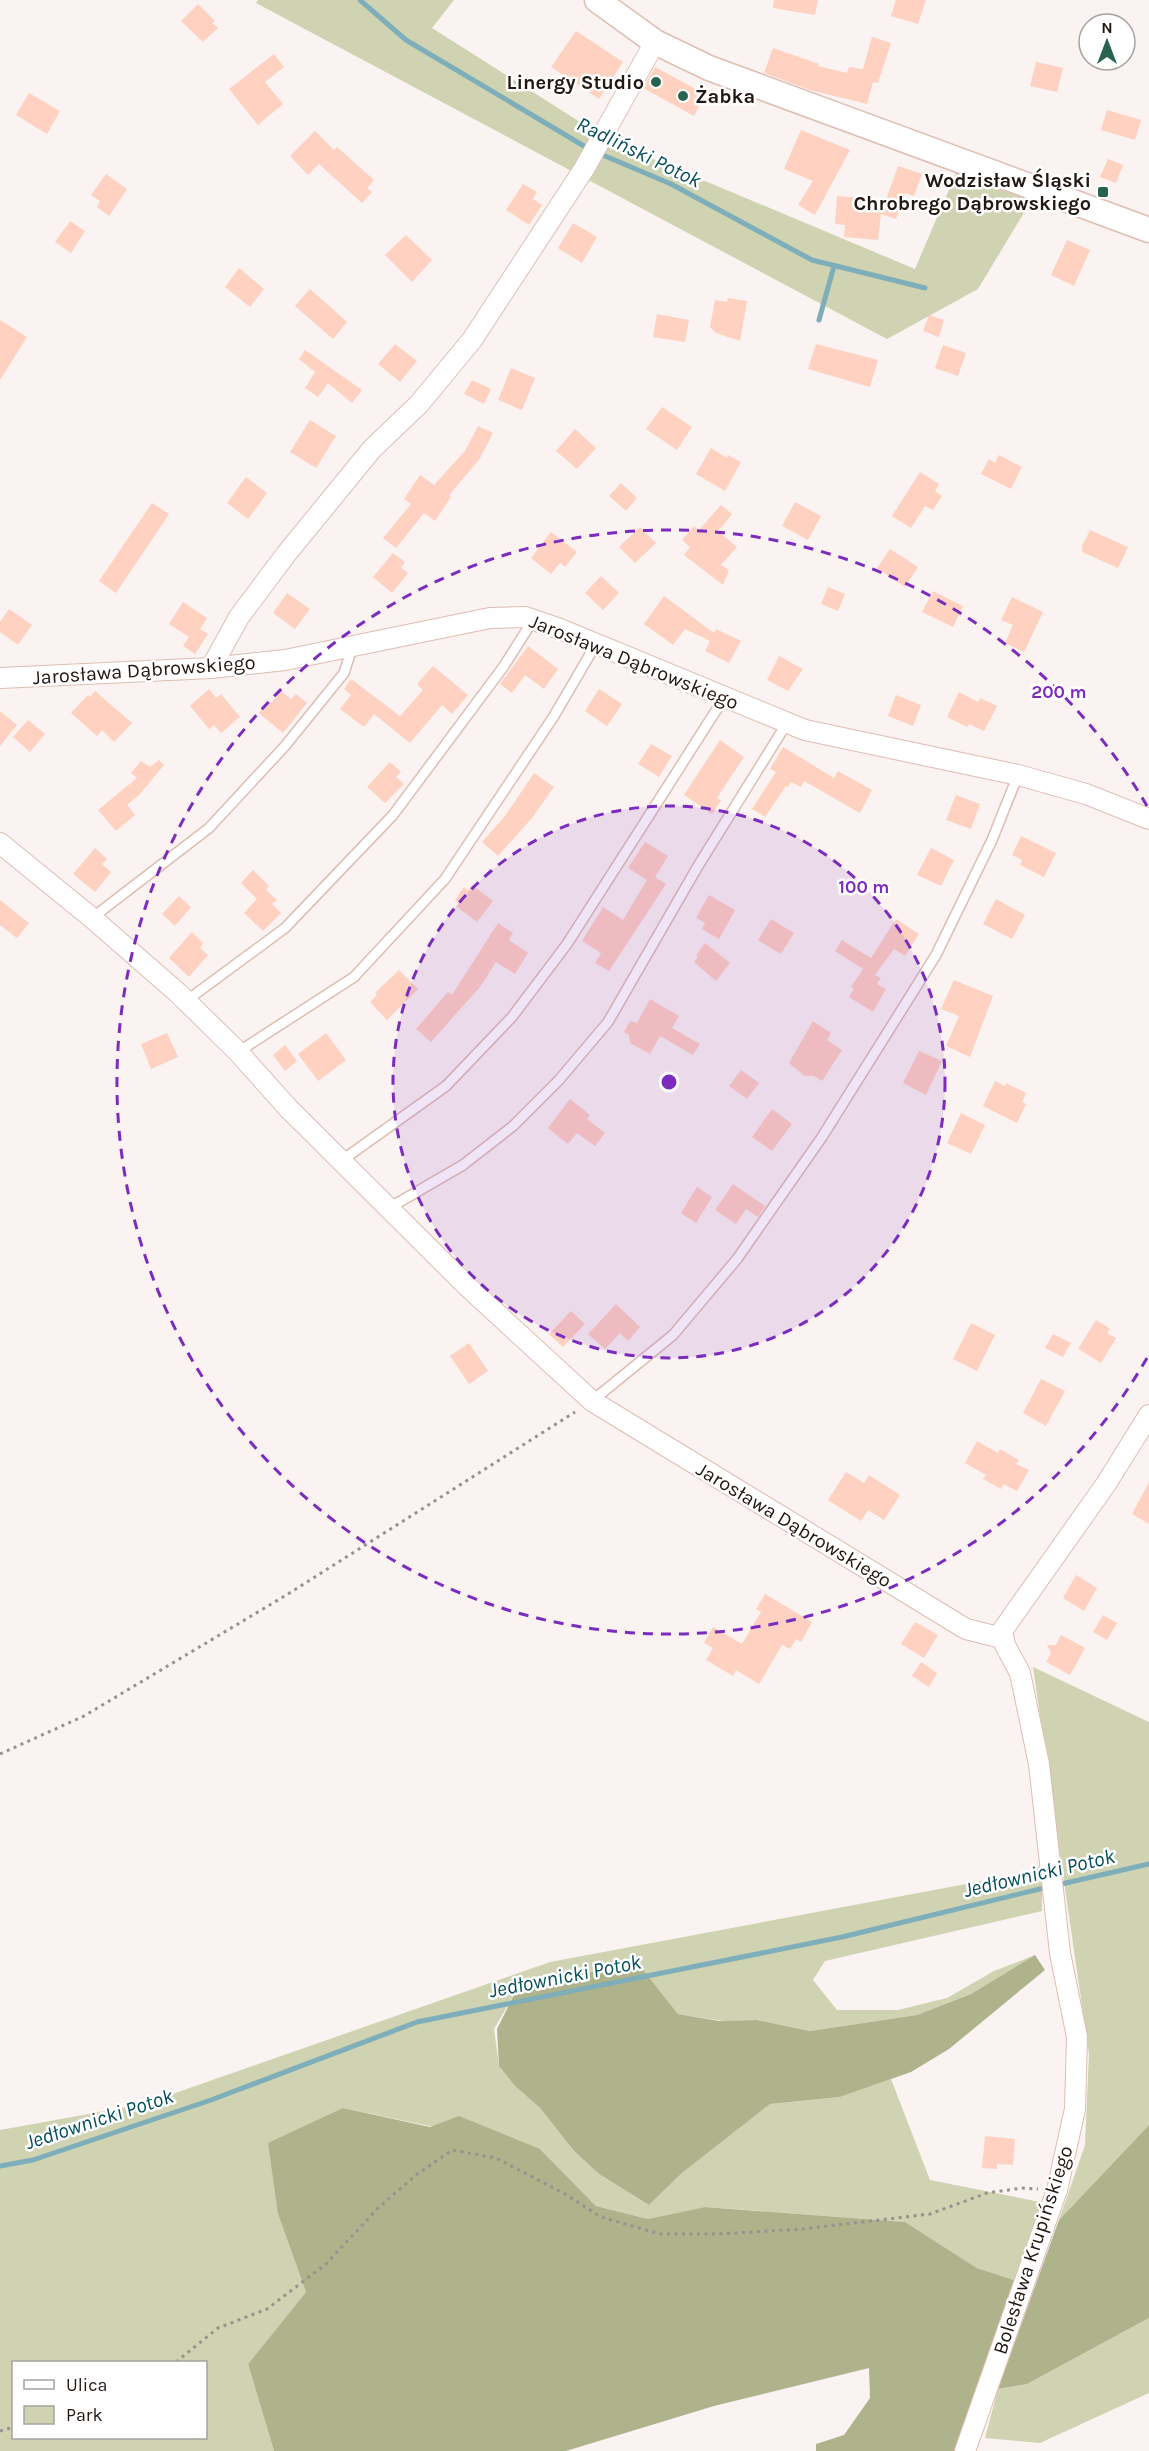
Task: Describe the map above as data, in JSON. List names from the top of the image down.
{
  "streets": {
    "street": ["Jarosława Dąbrowskiego", "Bolesława Krupińskiego"]
  },
  "crossings": [
    ["Jarosława Dąbrowskiego", "Bolesława Krupińskiego"]
  ],
  "water": ["Radliński Potok", "Jedłownicki Potok"],
  "places": {
    "other": ["Linergy Studio", "Żabka"],
    "transit": ["Wodzisław Śląski Chrobrego Dąbrowskiego"]
  },
  "legend": ["Ulica", "Park"],
  "north": "top",
  "rings": ["200 m", "100 m"]
}
